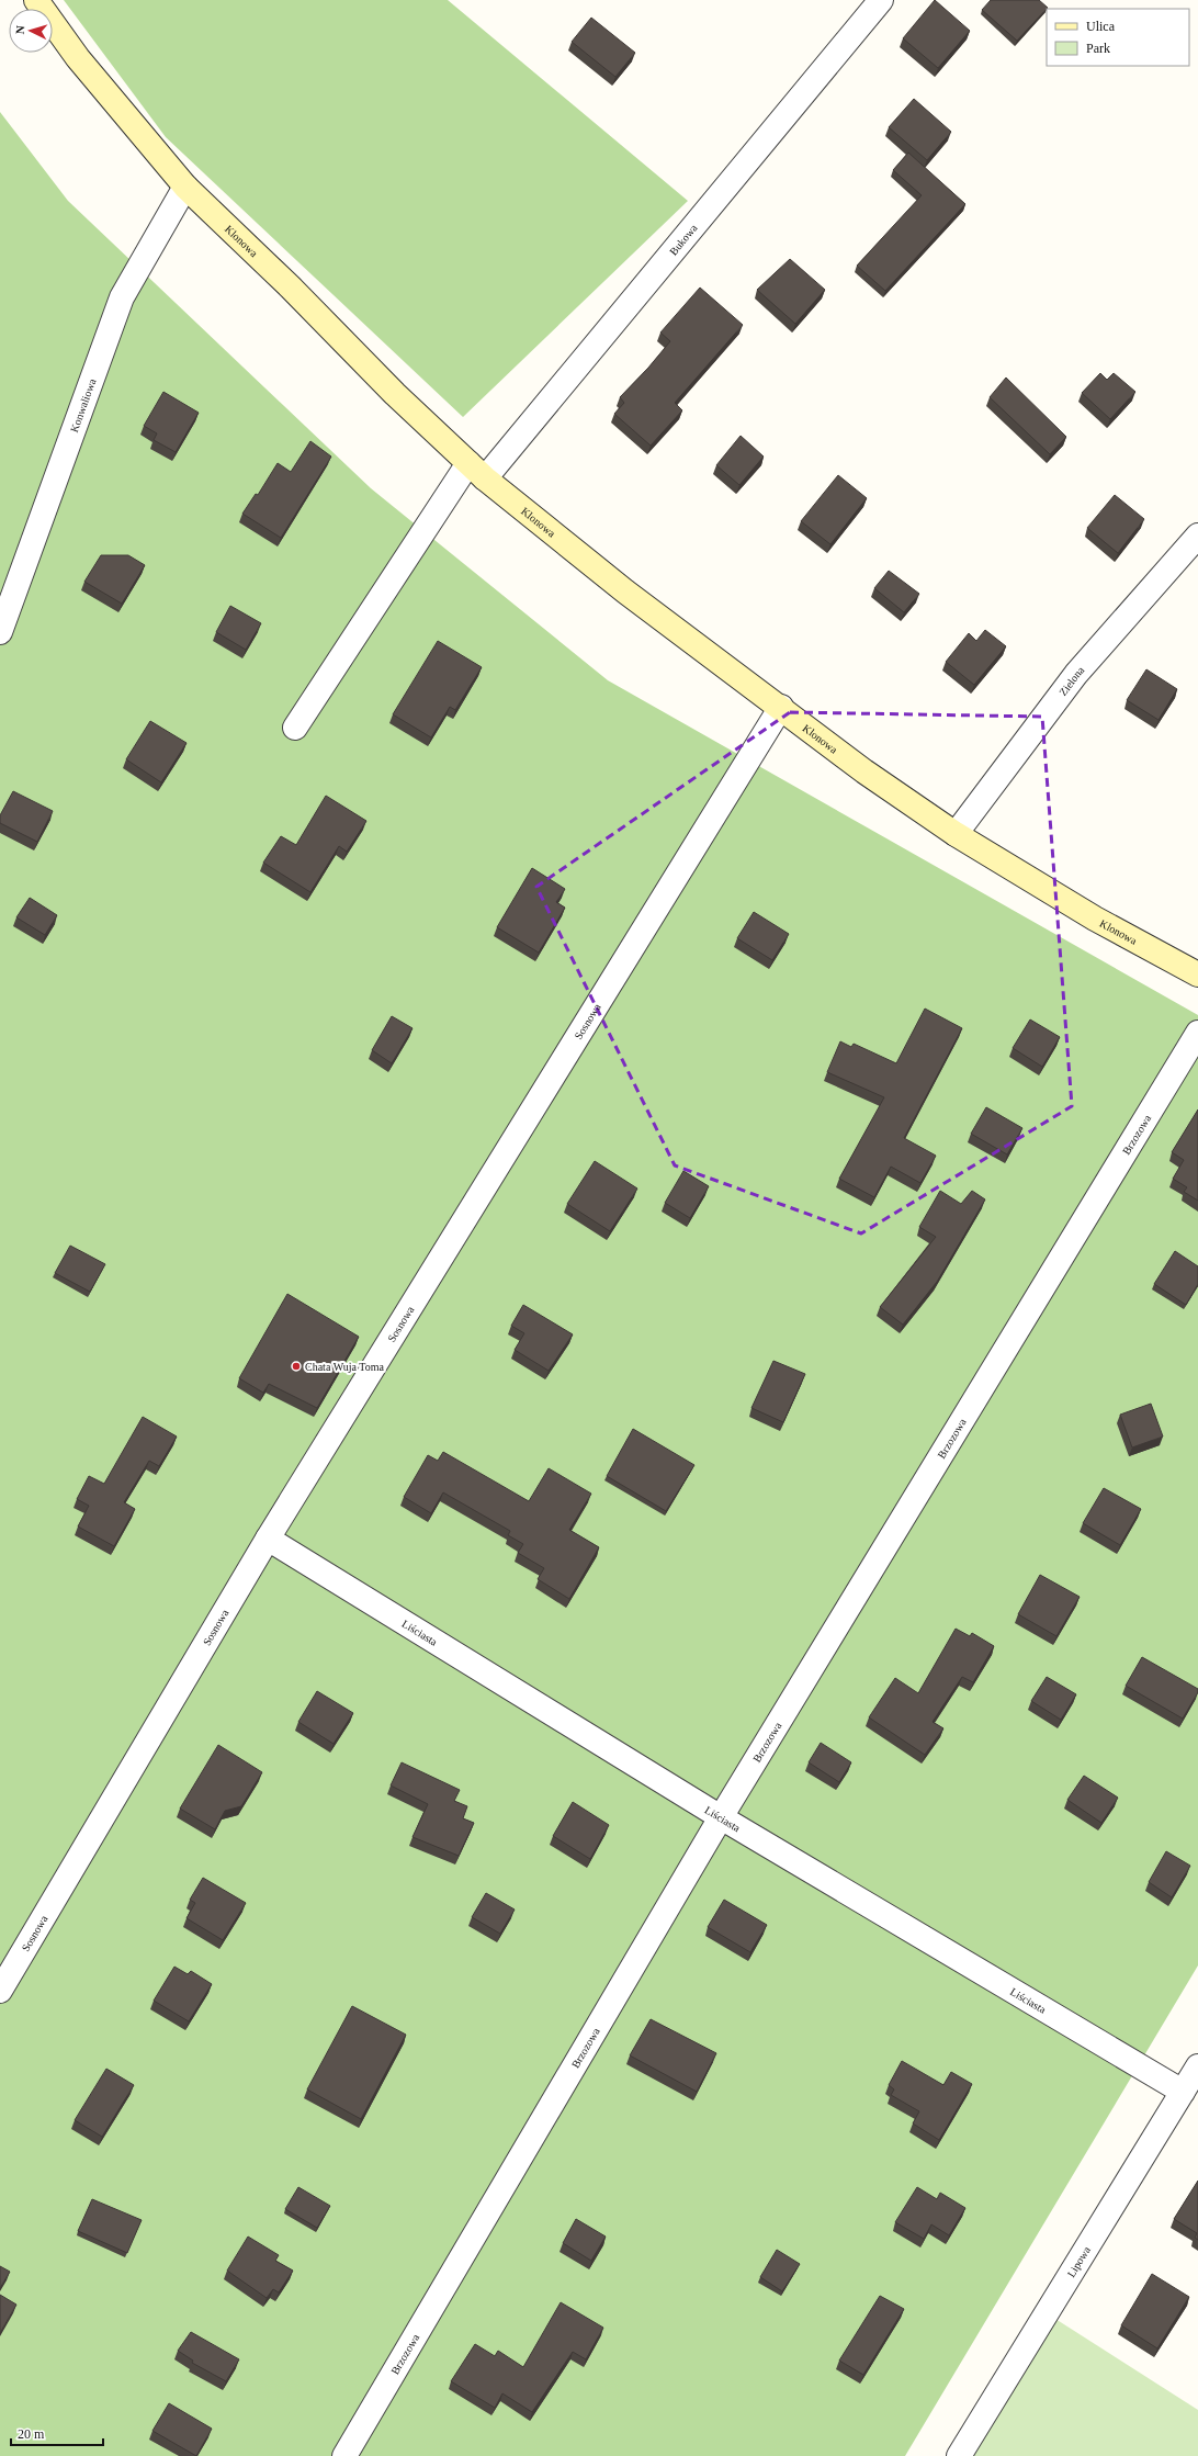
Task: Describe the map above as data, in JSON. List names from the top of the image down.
{
  "streets": {
    "street": [
      "Bukowa",
      "Klonowa",
      "Konwaliowa",
      "Zielona",
      "Sosnowa",
      "Brzozowa",
      "Liściasta",
      "Lipowa"
    ]
  },
  "crossings": [
    ["Bukowa", "Klonowa"],
    ["Klonowa", "Konwaliowa"],
    ["Klonowa", "Zielona"],
    ["Klonowa", "Sosnowa"],
    ["Sosnowa", "Liściasta"],
    ["Brzozowa", "Liściasta"],
    ["Liściasta", "Lipowa"]
  ],
  "places": ["Chata Wuja Toma"],
  "legend": ["Ulica", "Park"],
  "scale_bar": "20 m",
  "north": "left"
}
